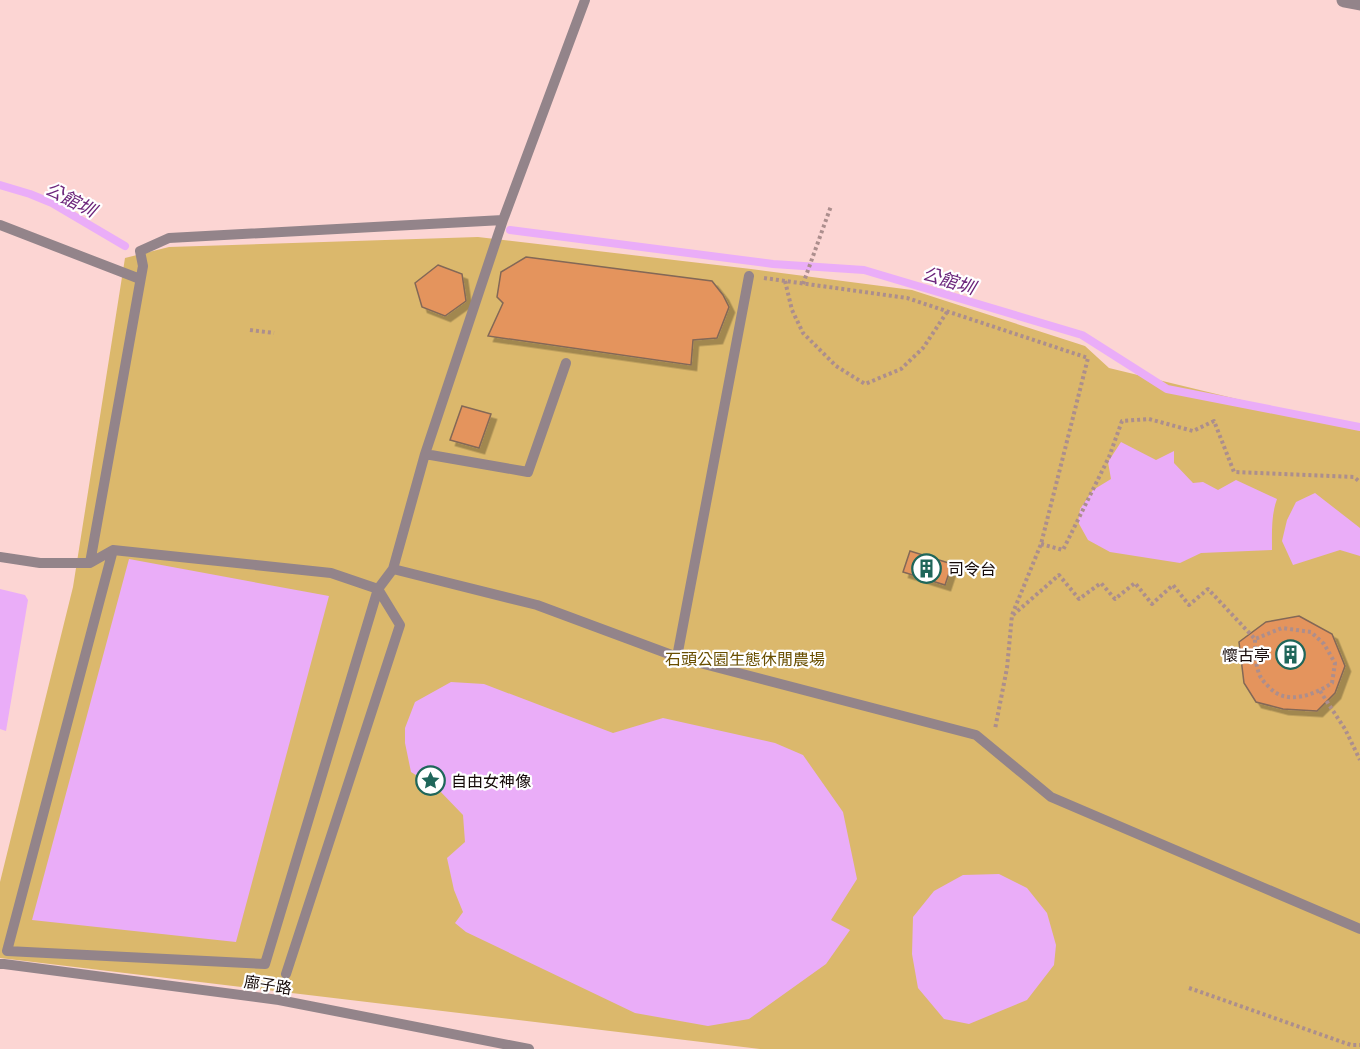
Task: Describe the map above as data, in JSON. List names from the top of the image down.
{
  "streets": {
    "lane": ["廍子路"]
  },
  "water": ["公館圳"],
  "parks": ["石頭公園生態休閒農場"],
  "places": {
    "building": ["司令台", "懷古亭"],
    "place": ["自由女神像"]
  }
}
